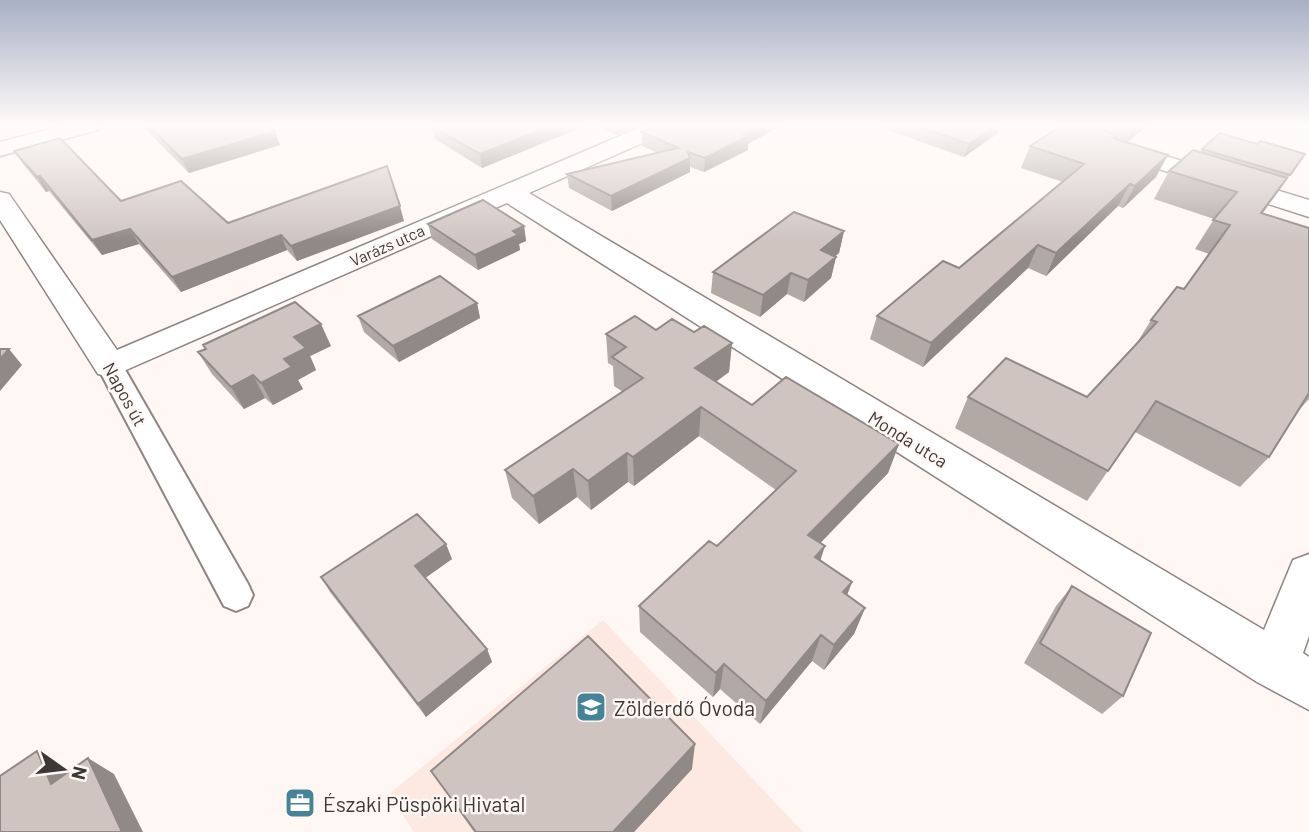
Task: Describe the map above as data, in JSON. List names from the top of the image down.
{
  "streets": {
    "street": ["Varázs utca", "Napos út", "Monda utca"]
  },
  "crossings": [
    ["Varázs utca", "Napos út"],
    ["Varázs utca", "Monda utca"]
  ],
  "places": {
    "school or university": ["Zölderdő Óvoda"],
    "office": ["Északi Püspöki Hivatal"]
  },
  "north": "right"
}
